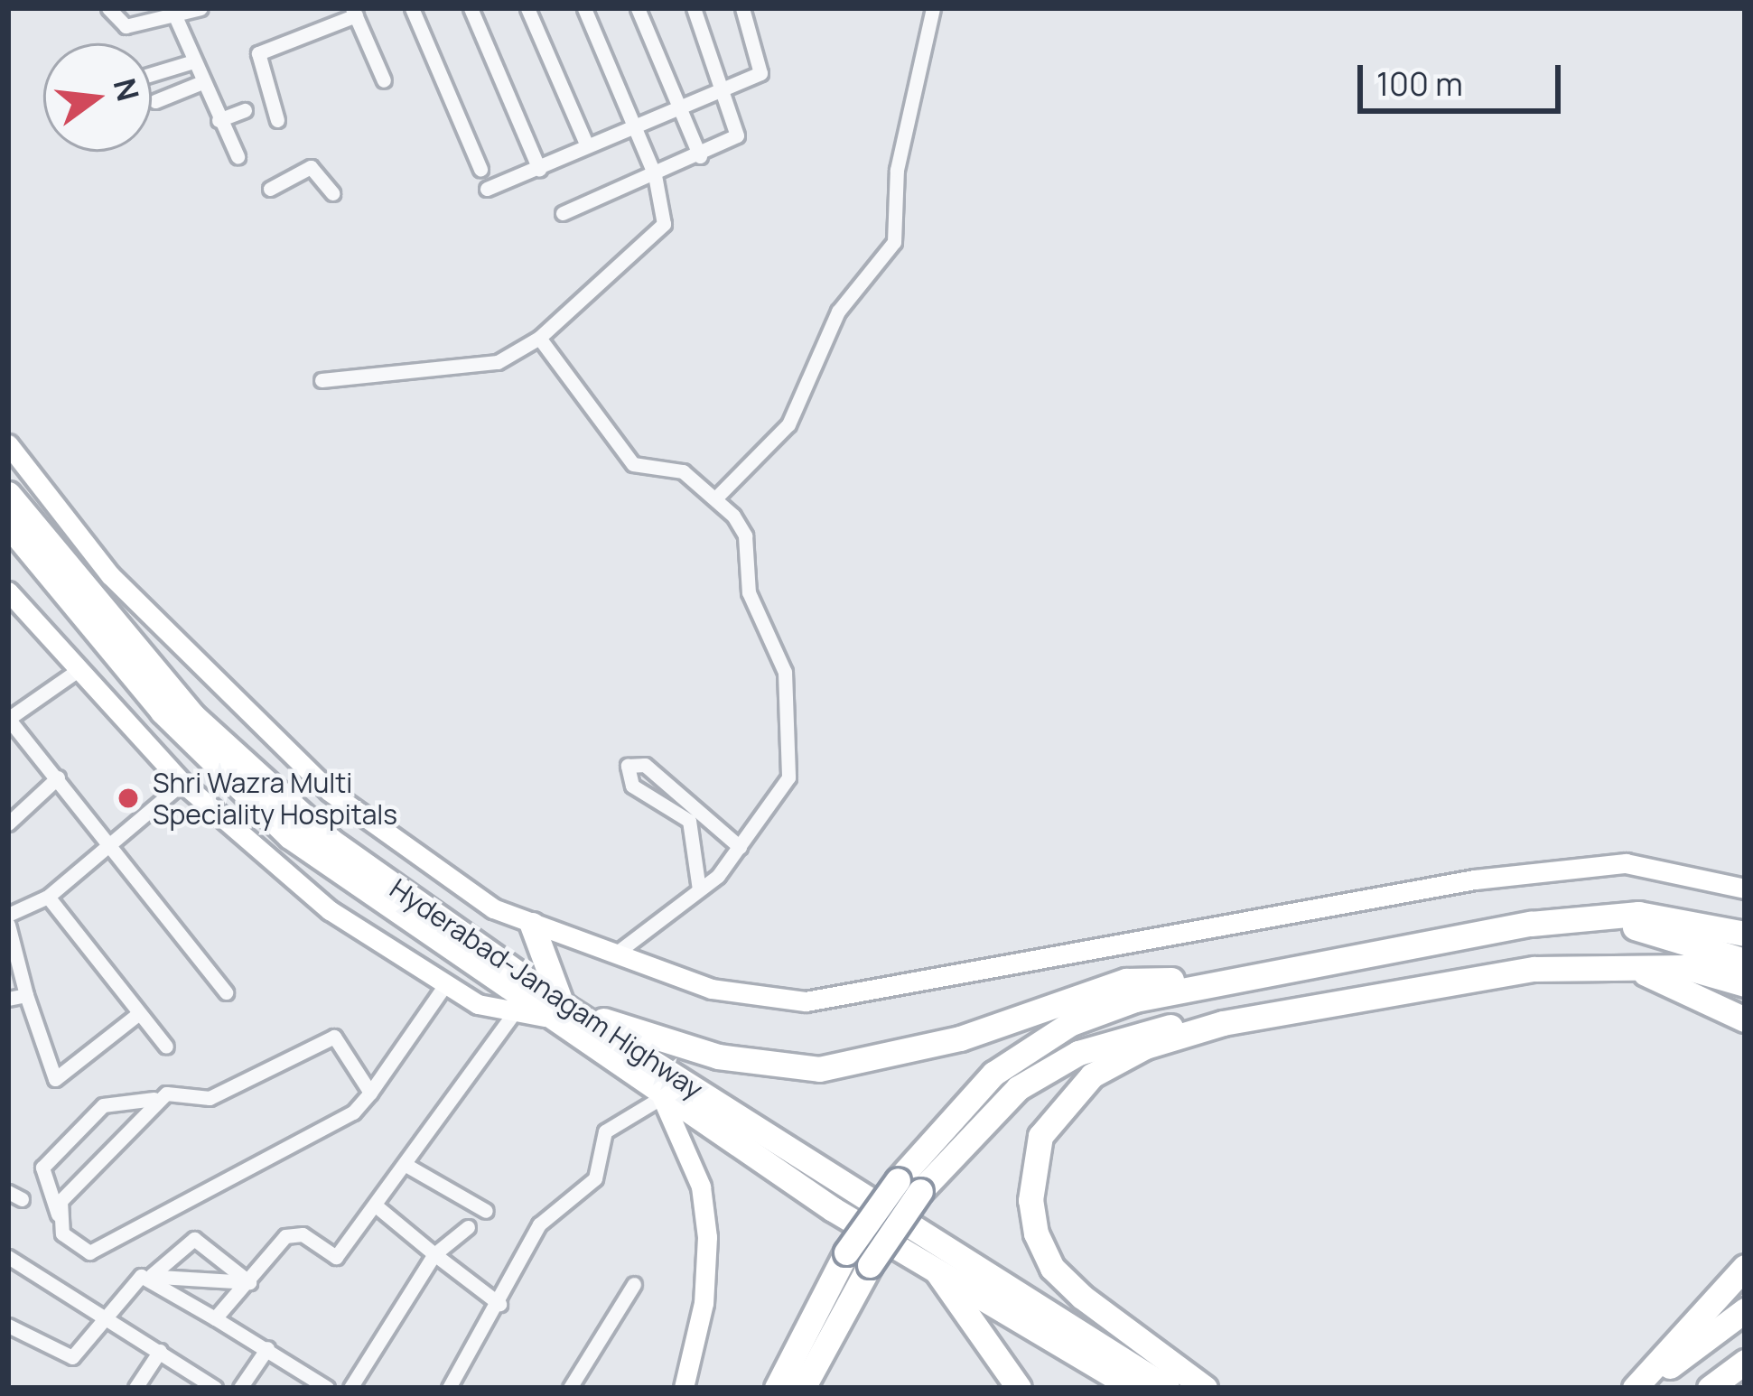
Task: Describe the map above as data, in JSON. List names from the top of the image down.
{
  "streets": {
    "highway": ["Hyderabad-Janagam Highway"]
  },
  "places": ["Shri Wazra Multi Speciality Hospitals"],
  "scale_bar": "100 m",
  "north": "right"
}
